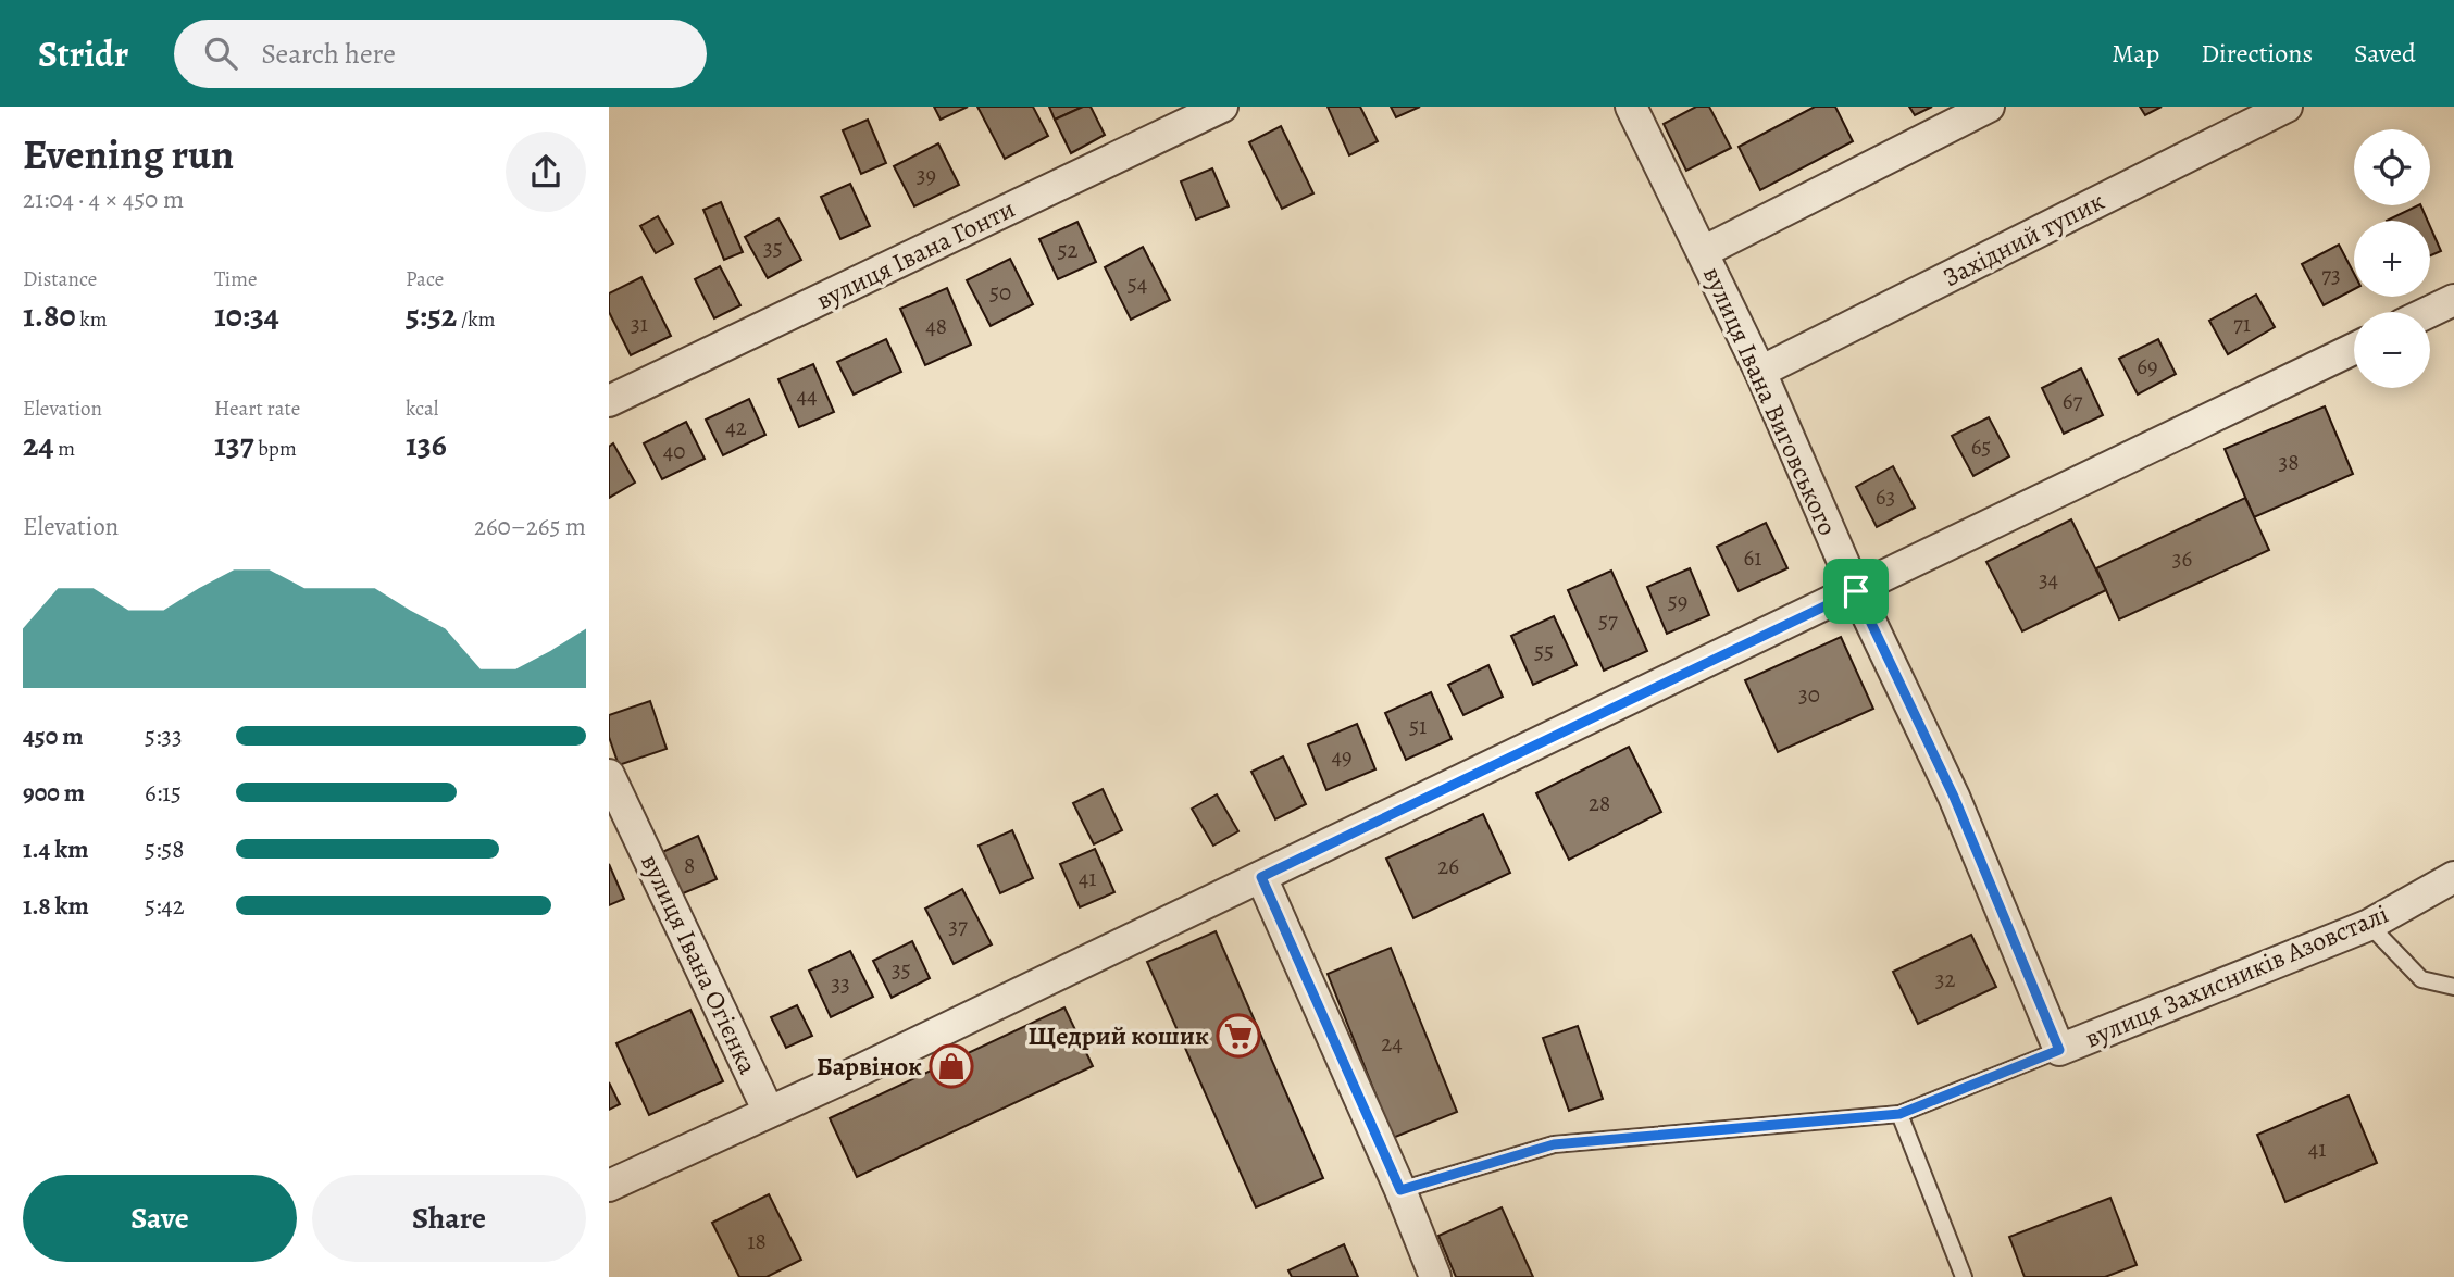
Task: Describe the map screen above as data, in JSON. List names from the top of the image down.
{
  "streets": {
    "street": [
      "Західний тупик",
      "вулиця Івана Гонти",
      "вулиця Івана Виговського",
      "вулиця Івана Огієнка",
      "вулиця Захисників Азовсталі"
    ]
  },
  "crossings": [
    ["Західний тупик", "вулиця Івана Виговського"],
    ["вулиця Івана Виговського", "вулиця Захисників Азовсталі"]
  ],
  "places": {
    "supermarket": ["Щедрий кошик"],
    "shop": ["Барвінок"]
  },
  "house_numbers": [
    "39",
    "35",
    "52",
    "73",
    "54",
    "50",
    "31",
    "71",
    "48",
    "69",
    "44",
    "67",
    "42",
    "65",
    "40",
    "38",
    "63",
    "61",
    "36",
    "34",
    "59",
    "57",
    "55",
    "30",
    "51",
    "49",
    "28",
    "8",
    "26",
    "41",
    "37",
    "35",
    "32",
    "33",
    "24",
    "41",
    "18"
  ],
  "page": {
    "header": "Stridr",
    "search": "Search here",
    "nav": ["Map", "Directions", "Saved"],
    "heading": ["Evening run", "21:04 · 4 × 450 m"],
    "map_buttons": ["+", "−"],
    "stats": [
      ["Distance", "1.80 km"],
      ["Time", "10:34"],
      ["Pace", "5:52 /km"],
      ["Elevation", "24 m"],
      ["Heart rate", "137 bpm"],
      ["kcal", "136"]
    ],
    "chart": ["Elevation", "260–265 m"],
    "list": [
      {
        "name": "450 m",
        "note": "5:33"
      },
      {
        "name": "900 m",
        "note": "6:15"
      },
      {
        "name": "1.4 km",
        "note": "5:58"
      },
      {
        "name": "1.8 km",
        "note": "5:42"
      }
    ],
    "buttons": ["Save", "Share"]
  }
}
